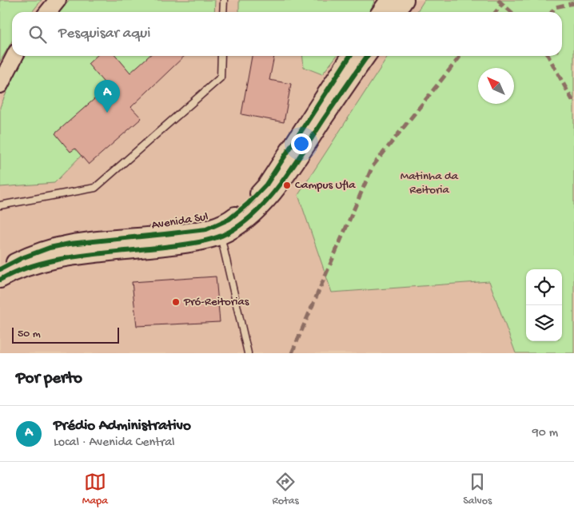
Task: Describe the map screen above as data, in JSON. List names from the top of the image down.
{
  "streets": {
    "street": ["Avenida Sul"]
  },
  "parks": ["Matinha da Reitoria"],
  "places": ["Campus Ufla", "Pró-Reitorias"],
  "scale_bar": "50 m",
  "north": "top left",
  "page": {
    "search": "Pesquisar aqui",
    "pins": "A",
    "scale": "50 m",
    "heading": "Por perto",
    "list": [
      {
        "mark": "A",
        "name": "Prédio Administrativo",
        "note": "Local · Avenida Central",
        "value": "90 m"
      }
    ],
    "nav": ["Mapa", "Rotas", "Salvos"]
  }
}
